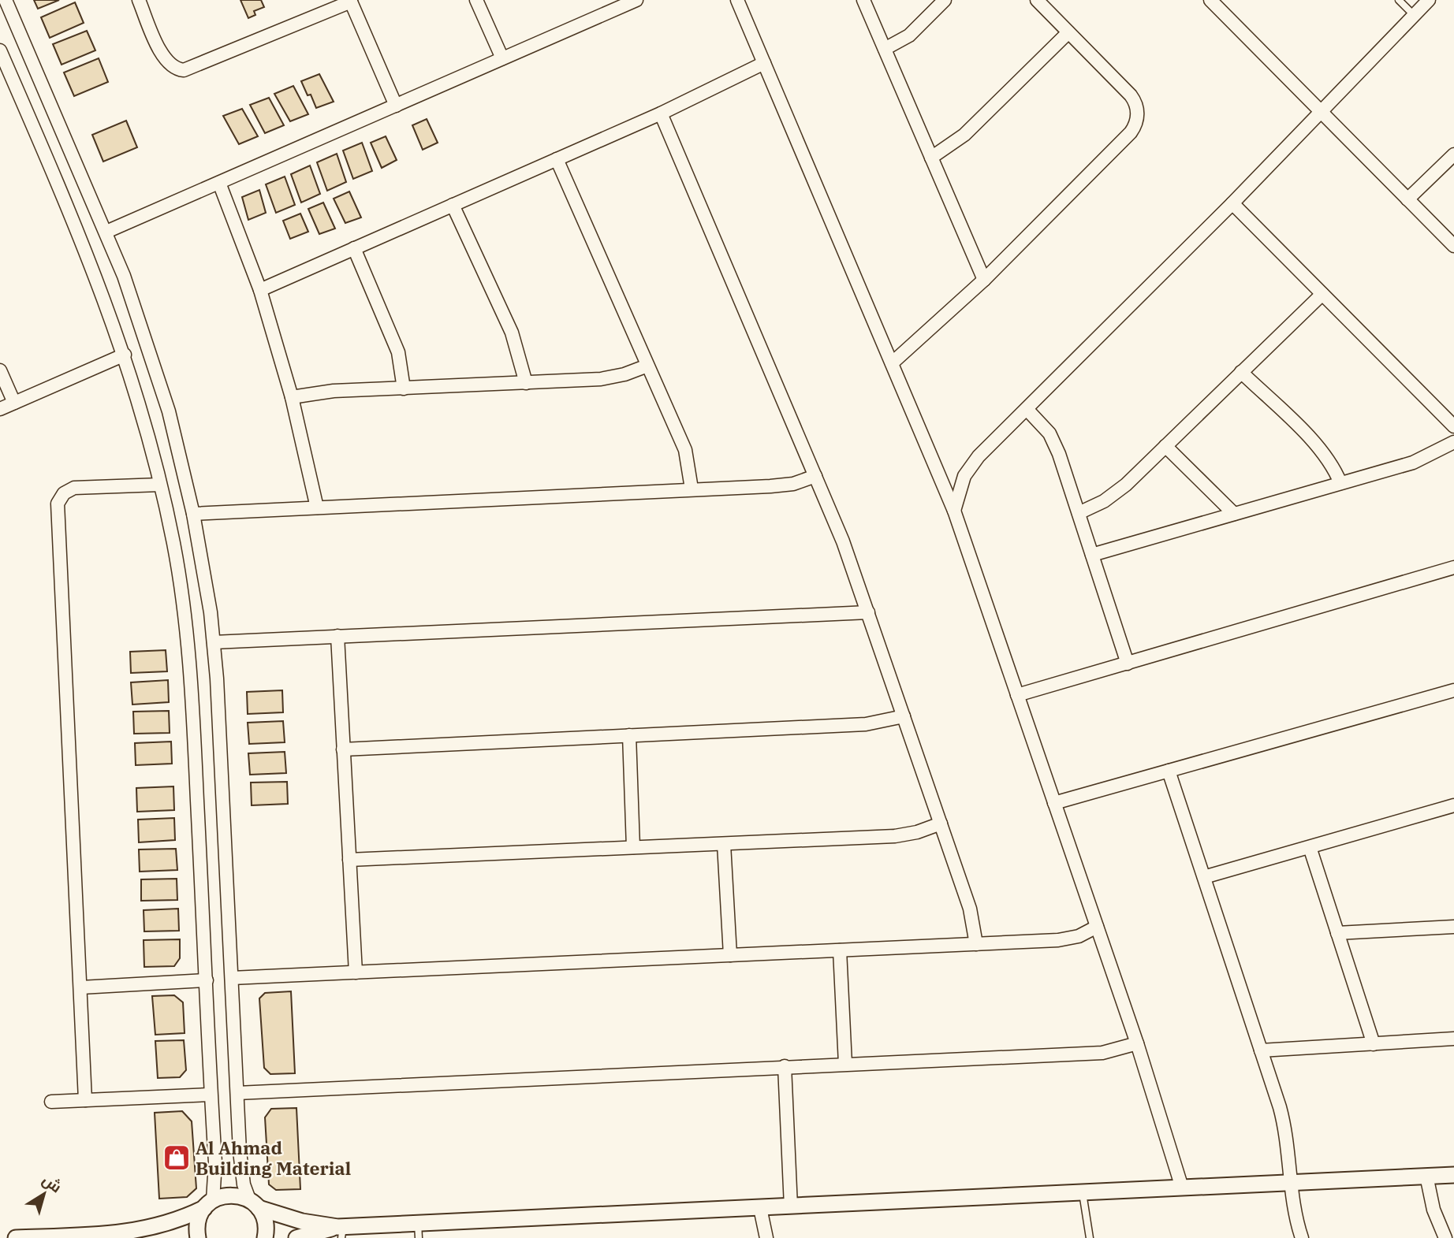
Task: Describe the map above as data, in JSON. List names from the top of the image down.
{
  "places": {
    "shop": ["Al Ahmad Building Material"]
  },
  "north": "top right"
}
